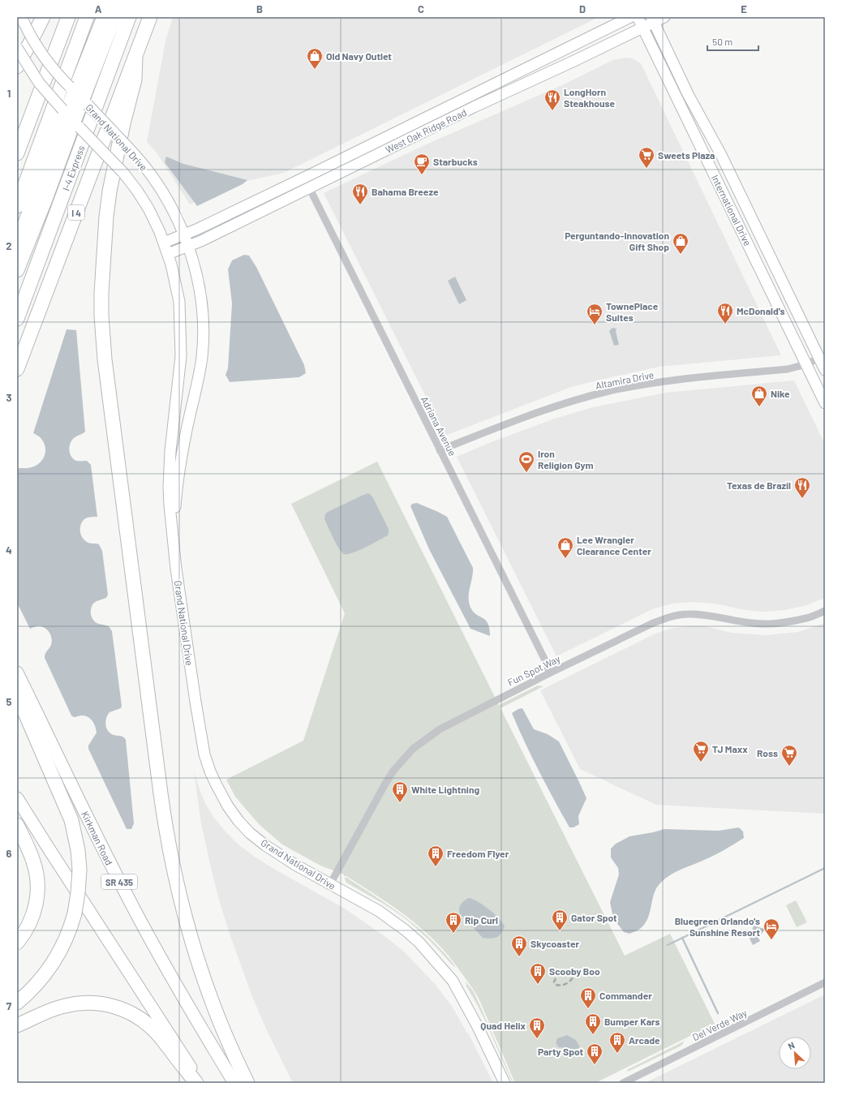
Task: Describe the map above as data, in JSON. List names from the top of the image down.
{
  "streets": {
    "highway": ["I-4 Express", "I 4"],
    "main road": ["Kirkman Road", "SR 435"],
    "street": [
      "West Oak Ridge Road",
      "Grand National Drive",
      "International Drive",
      "Altamira Drive",
      "Adriana Avenue",
      "Fun Spot Way",
      "Del Verde Way"
    ]
  },
  "crossings": [
    ["West Oak Ridge Road", "Grand National Drive"],
    ["West Oak Ridge Road", "International Drive"],
    ["West Oak Ridge Road", "Adriana Avenue"],
    ["Grand National Drive", "Fun Spot Way"],
    ["International Drive", "Altamira Drive"],
    ["Altamira Drive", "Adriana Avenue"],
    ["Adriana Avenue", "Fun Spot Way"]
  ],
  "places": {
    "shop": [
      "Old Navy Outlet",
      "Perguntando-Innovation Gift Shop",
      "Nike",
      "Lee Wrangler Clearance Center"
    ],
    "restaurant": [
      "LongHorn Steakhouse",
      "Bahama Breeze",
      "McDonald's",
      "Texas de Brazil"
    ],
    "supermarket": ["Sweets Plaza", "TJ Maxx", "Ross"],
    "cafe": ["Starbucks"],
    "hotel": ["TownePlace Suites", "Bluegreen Orlando's Sunshine Resort"],
    "sports": ["Iron Religion Gym"],
    "building": [
      "White Lightning",
      "Freedom Flyer",
      "Gator Spot",
      "Rip Curl",
      "Skycoaster",
      "Scooby Boo",
      "Commander",
      "Bumper Kars",
      "Quad Helix",
      "Arcade",
      "Party Spot"
    ]
  },
  "scale_bar": "50 m",
  "north": "top left",
  "grid": {
    "columns": [
      "A",
      "B",
      "C",
      "D",
      "E"
    ],
    "rows": [
      "1",
      "2",
      "3",
      "4",
      "5",
      "6",
      "7"
    ]
  }
}
